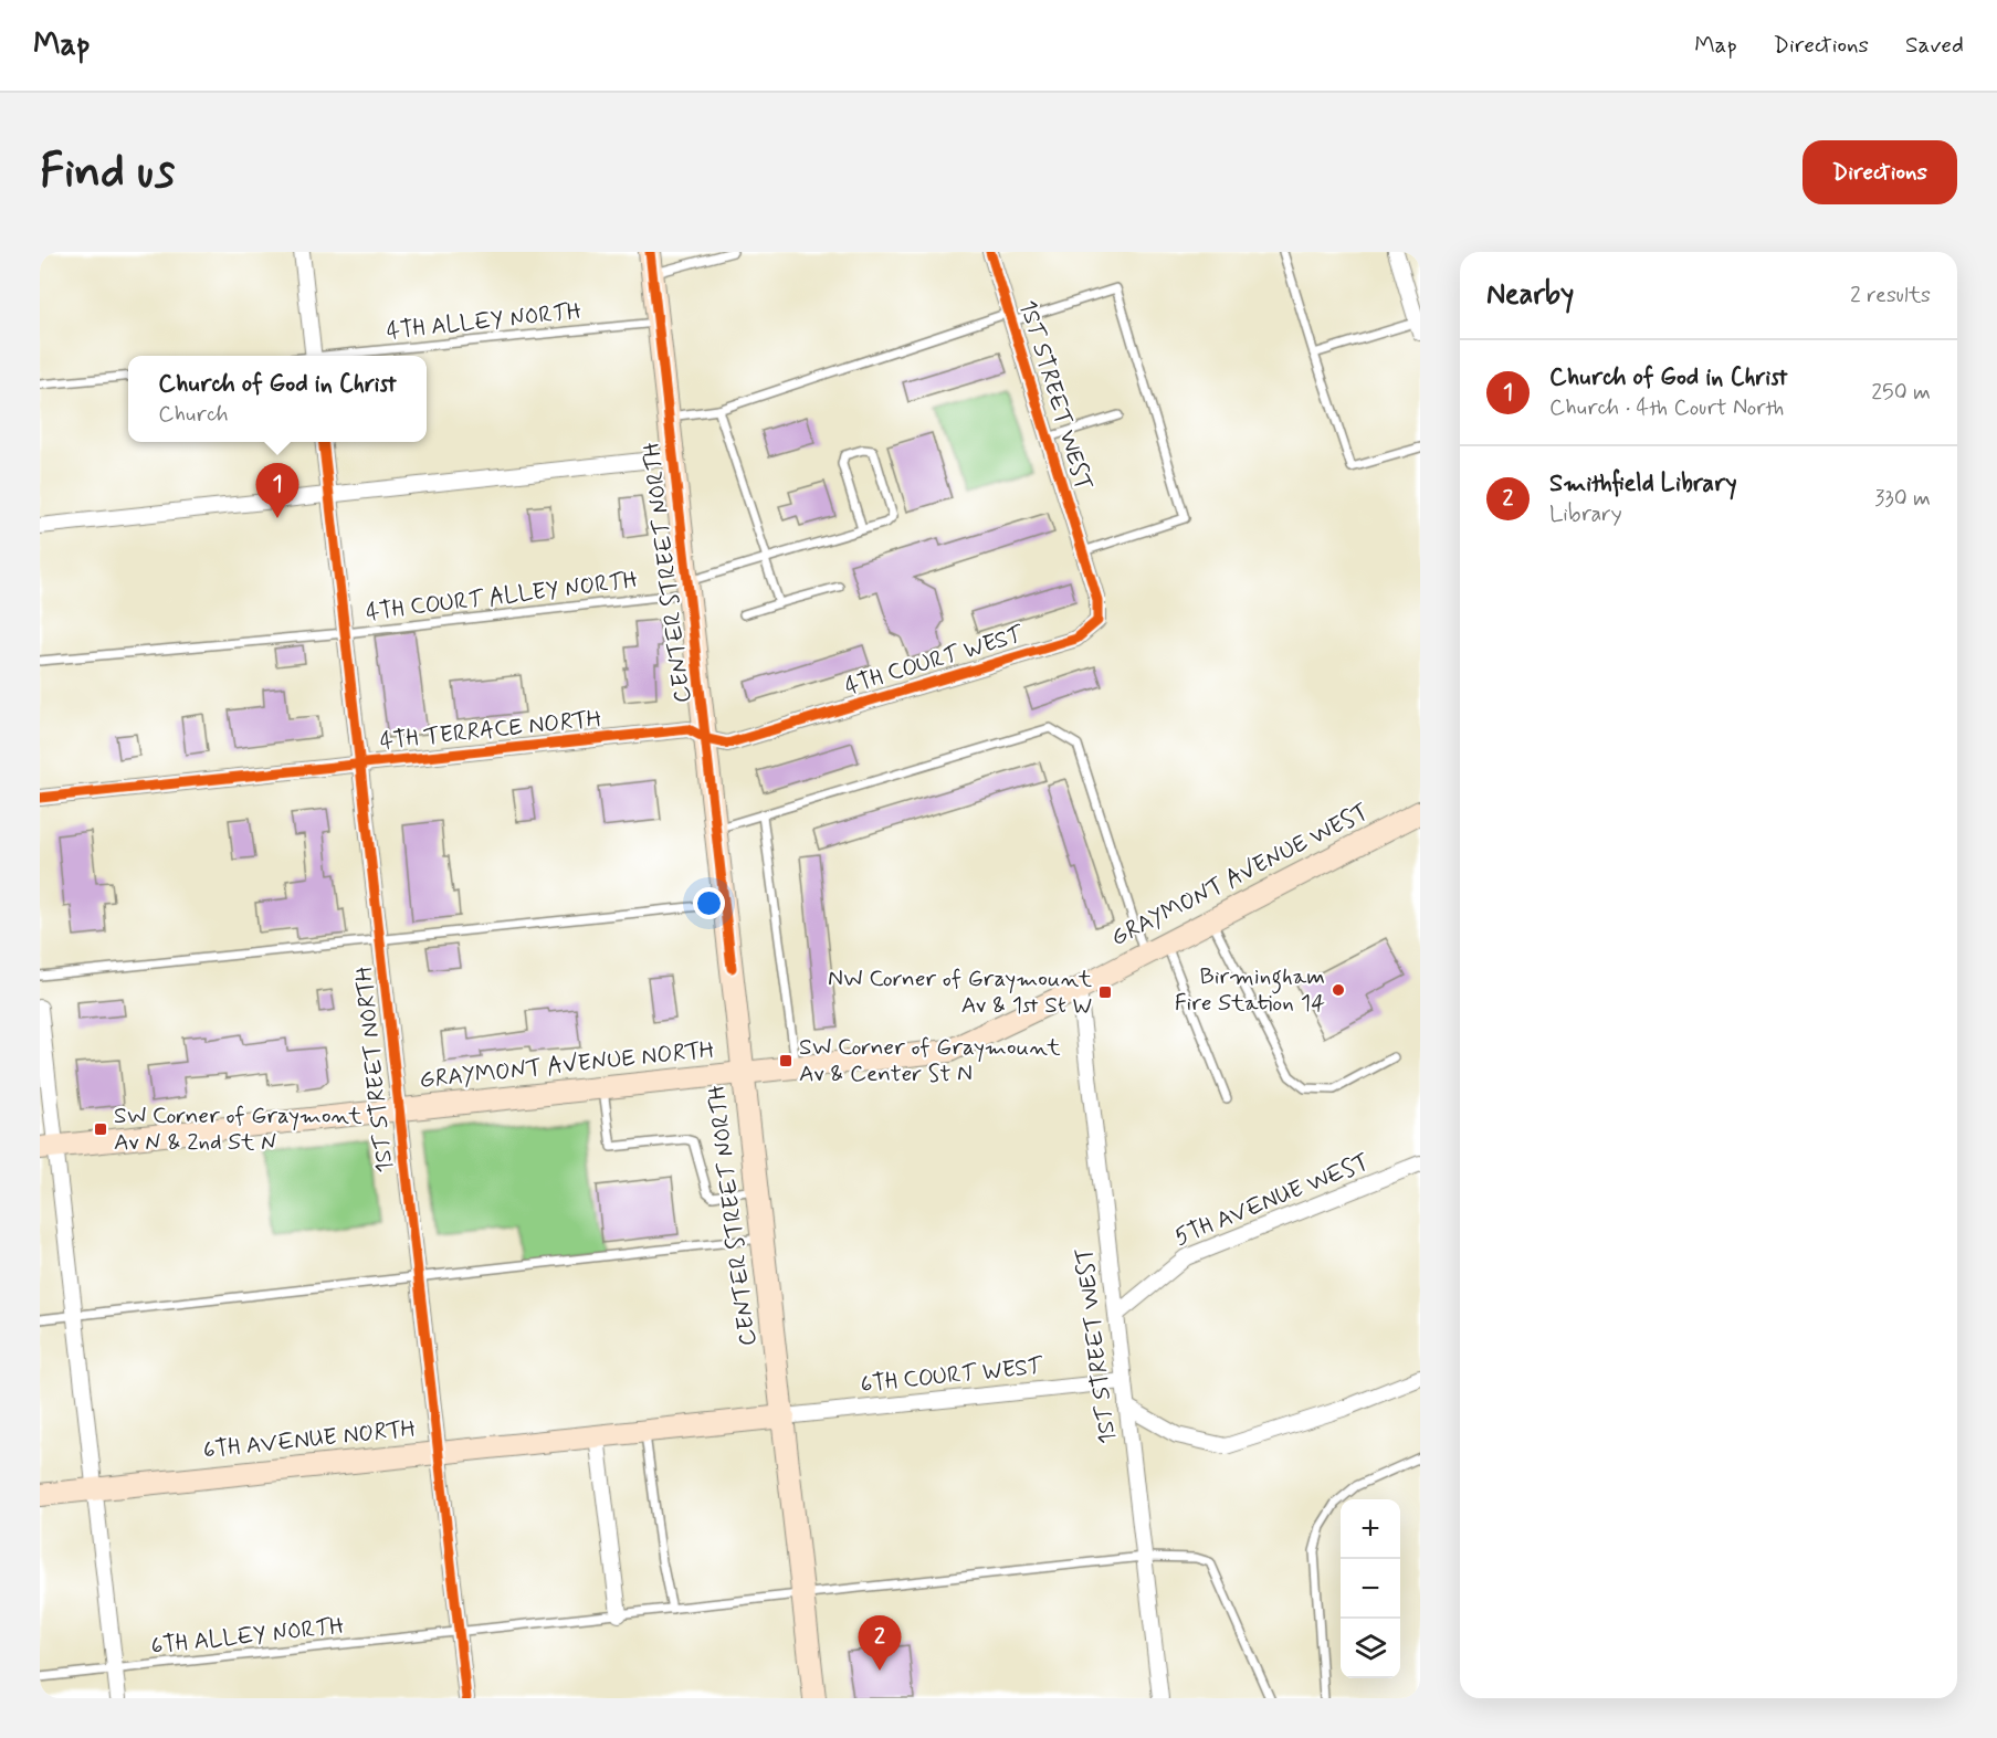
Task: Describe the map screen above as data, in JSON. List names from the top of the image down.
{
  "streets": {
    "street": [
      "1ST STREET WEST",
      "CENTER STREET NORTH",
      "4TH COURT WEST",
      "4TH TERRACE NORTH",
      "GRAYMONT AVENUE WEST",
      "GRAYMONT AVENUE NORTH",
      "1ST STREET NORTH",
      "5TH AVENUE WEST",
      "6TH COURT WEST",
      "6TH AVENUE NORTH"
    ],
    "lane": ["4TH ALLEY NORTH", "4TH COURT ALLEY NORTH", "6TH ALLEY NORTH"]
  },
  "crossings": [
    ["4TH ALLEY NORTH", "CENTER STREET NORTH"],
    ["1ST STREET WEST", "4TH COURT WEST"],
    ["1ST STREET WEST", "GRAYMONT AVENUE WEST"],
    ["1ST STREET WEST", "5TH AVENUE WEST"],
    ["1ST STREET WEST", "6TH COURT WEST"],
    ["1ST STREET WEST", "6TH ALLEY NORTH"],
    ["CENTER STREET NORTH", "4TH COURT ALLEY NORTH"],
    ["CENTER STREET NORTH", "4TH COURT WEST"],
    ["CENTER STREET NORTH", "4TH TERRACE NORTH"],
    ["CENTER STREET NORTH", "GRAYMONT AVENUE WEST"],
    ["CENTER STREET NORTH", "GRAYMONT AVENUE NORTH"],
    ["CENTER STREET NORTH", "6TH COURT WEST"],
    ["CENTER STREET NORTH", "6TH AVENUE NORTH"],
    ["CENTER STREET NORTH", "6TH ALLEY NORTH"],
    ["4TH COURT ALLEY NORTH", "1ST STREET NORTH"],
    ["4TH COURT WEST", "4TH TERRACE NORTH"],
    ["4TH TERRACE NORTH", "1ST STREET NORTH"],
    ["GRAYMONT AVENUE WEST", "GRAYMONT AVENUE NORTH"],
    ["GRAYMONT AVENUE NORTH", "1ST STREET NORTH"],
    ["1ST STREET NORTH", "6TH AVENUE NORTH"],
    ["1ST STREET NORTH", "6TH ALLEY NORTH"],
    ["6TH COURT WEST", "6TH AVENUE NORTH"]
  ],
  "places": {
    "other": ["Birmingham Fire Station 14"],
    "transit": ["NW Corner of Graymount Av & 1st St W", "SW Corner of Graymount Av & Center St N", "SW Corner of Graymont Av N & 2nd St N"]
  },
  "page": {
    "header": "Map",
    "nav": ["Map", "Directions", "Saved"],
    "buttons": "Directions",
    "title": "Find us",
    "heading": ["Nearby", "2 results"],
    "list": [
      {
        "mark": "1",
        "name": "Church of God in Christ",
        "note": "Church · 4th Court North",
        "value": "250 m"
      },
      {
        "mark": "2",
        "name": "Smithfield Library",
        "note": "Library",
        "value": "330 m"
      }
    ],
    "popup": ["Church of God in Christ", "Church"],
    "pins": ["1", "2"],
    "map_buttons": ["+", "−"]
  }
}
